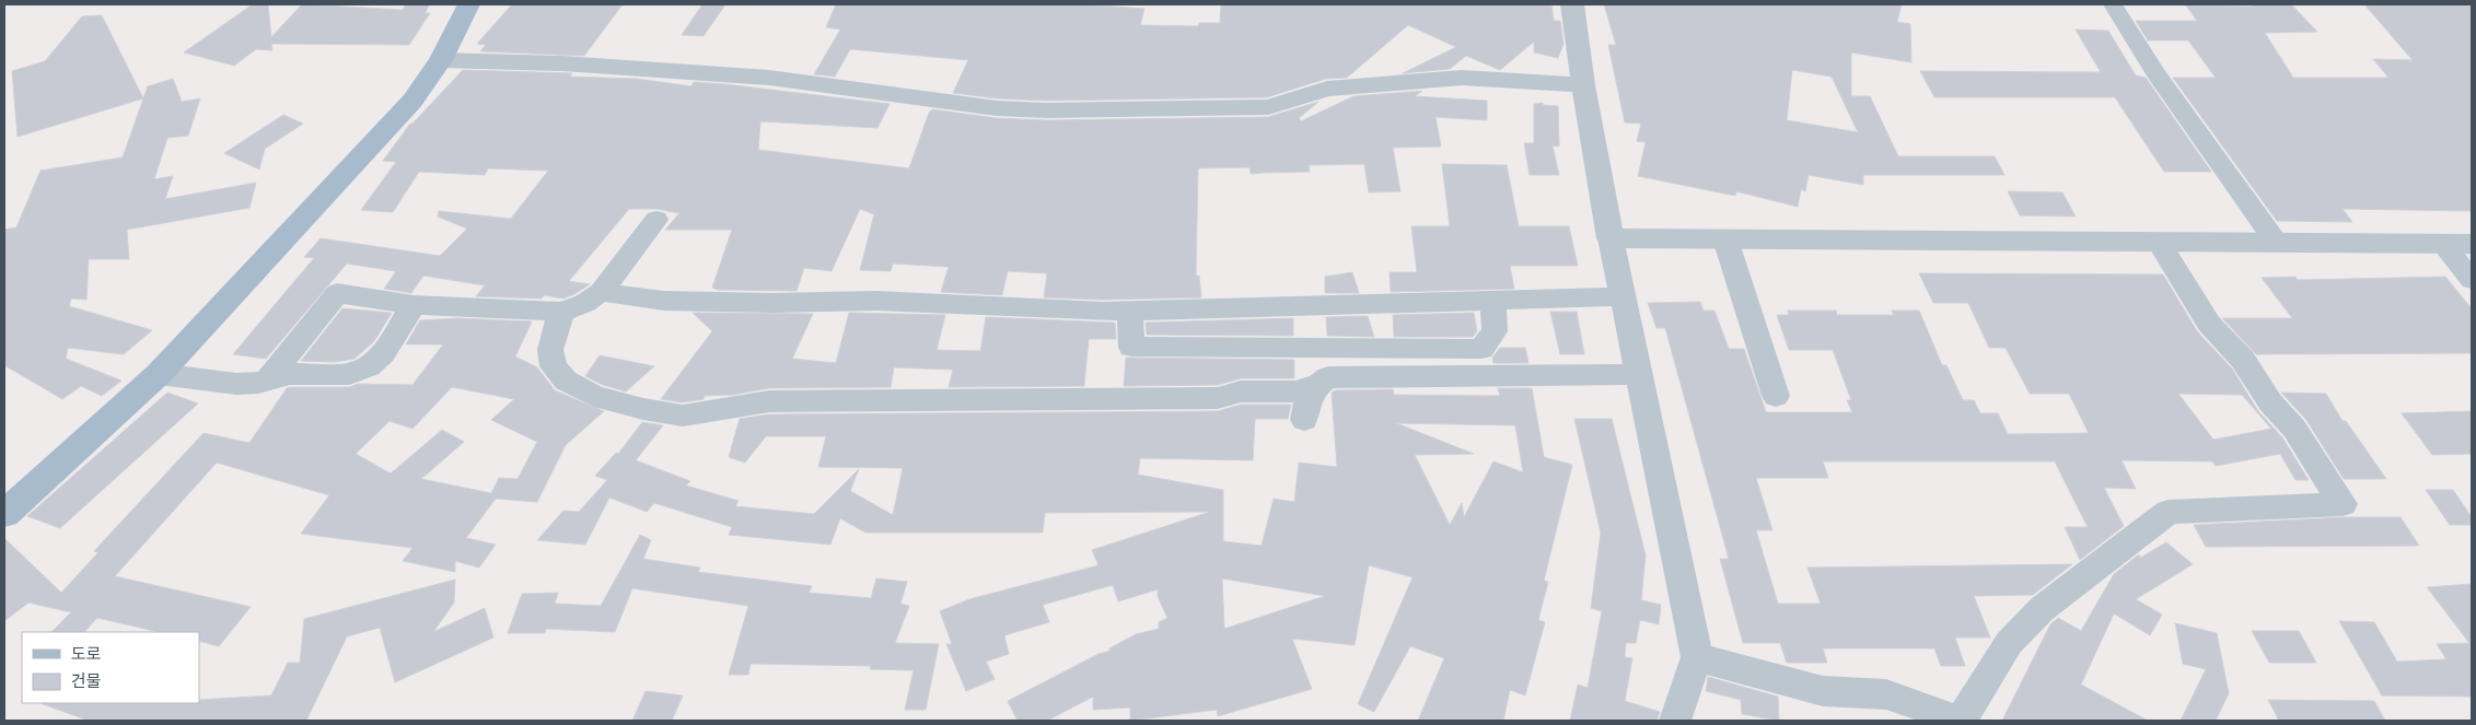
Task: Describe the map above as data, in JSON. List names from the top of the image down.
{
  "legend": ["도로", "건물"]
}
